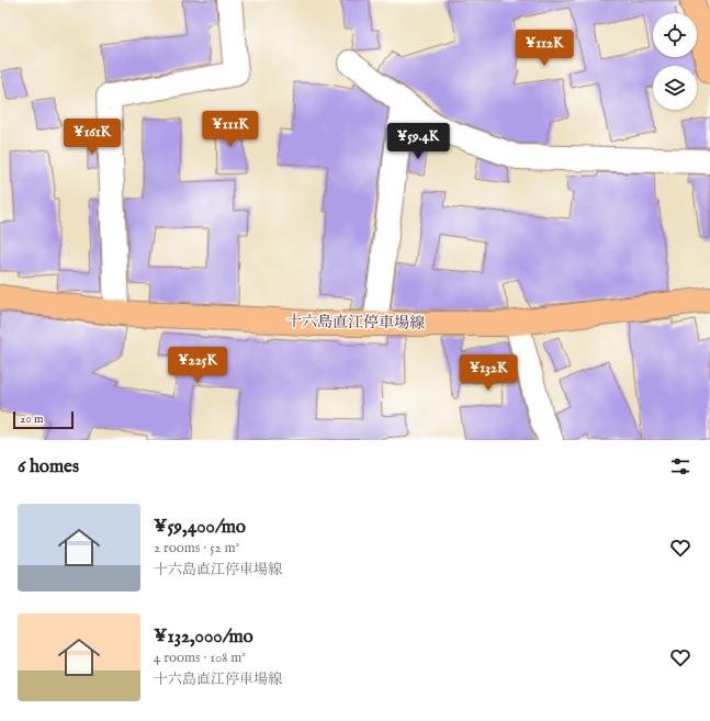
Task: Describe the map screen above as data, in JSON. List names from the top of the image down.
{
  "streets": {
    "main road": ["十六島直江停車場線"]
  },
  "scale_bar": "20 m",
  "page": {
    "price": [
      "¥112K",
      "¥111K",
      "¥161K",
      "¥59.4K",
      "¥225K",
      "¥132K"
    ],
    "scale": "20 m",
    "heading": "6 homes",
    "list": [
      {
        "name": "¥59,400/mo",
        "note": "2 rooms · 52 m² · 十六島直江停車場線"
      },
      {
        "name": "¥132,000/mo",
        "note": "4 rooms · 108 m² · 十六島直江停車場線"
      }
    ]
  }
}
